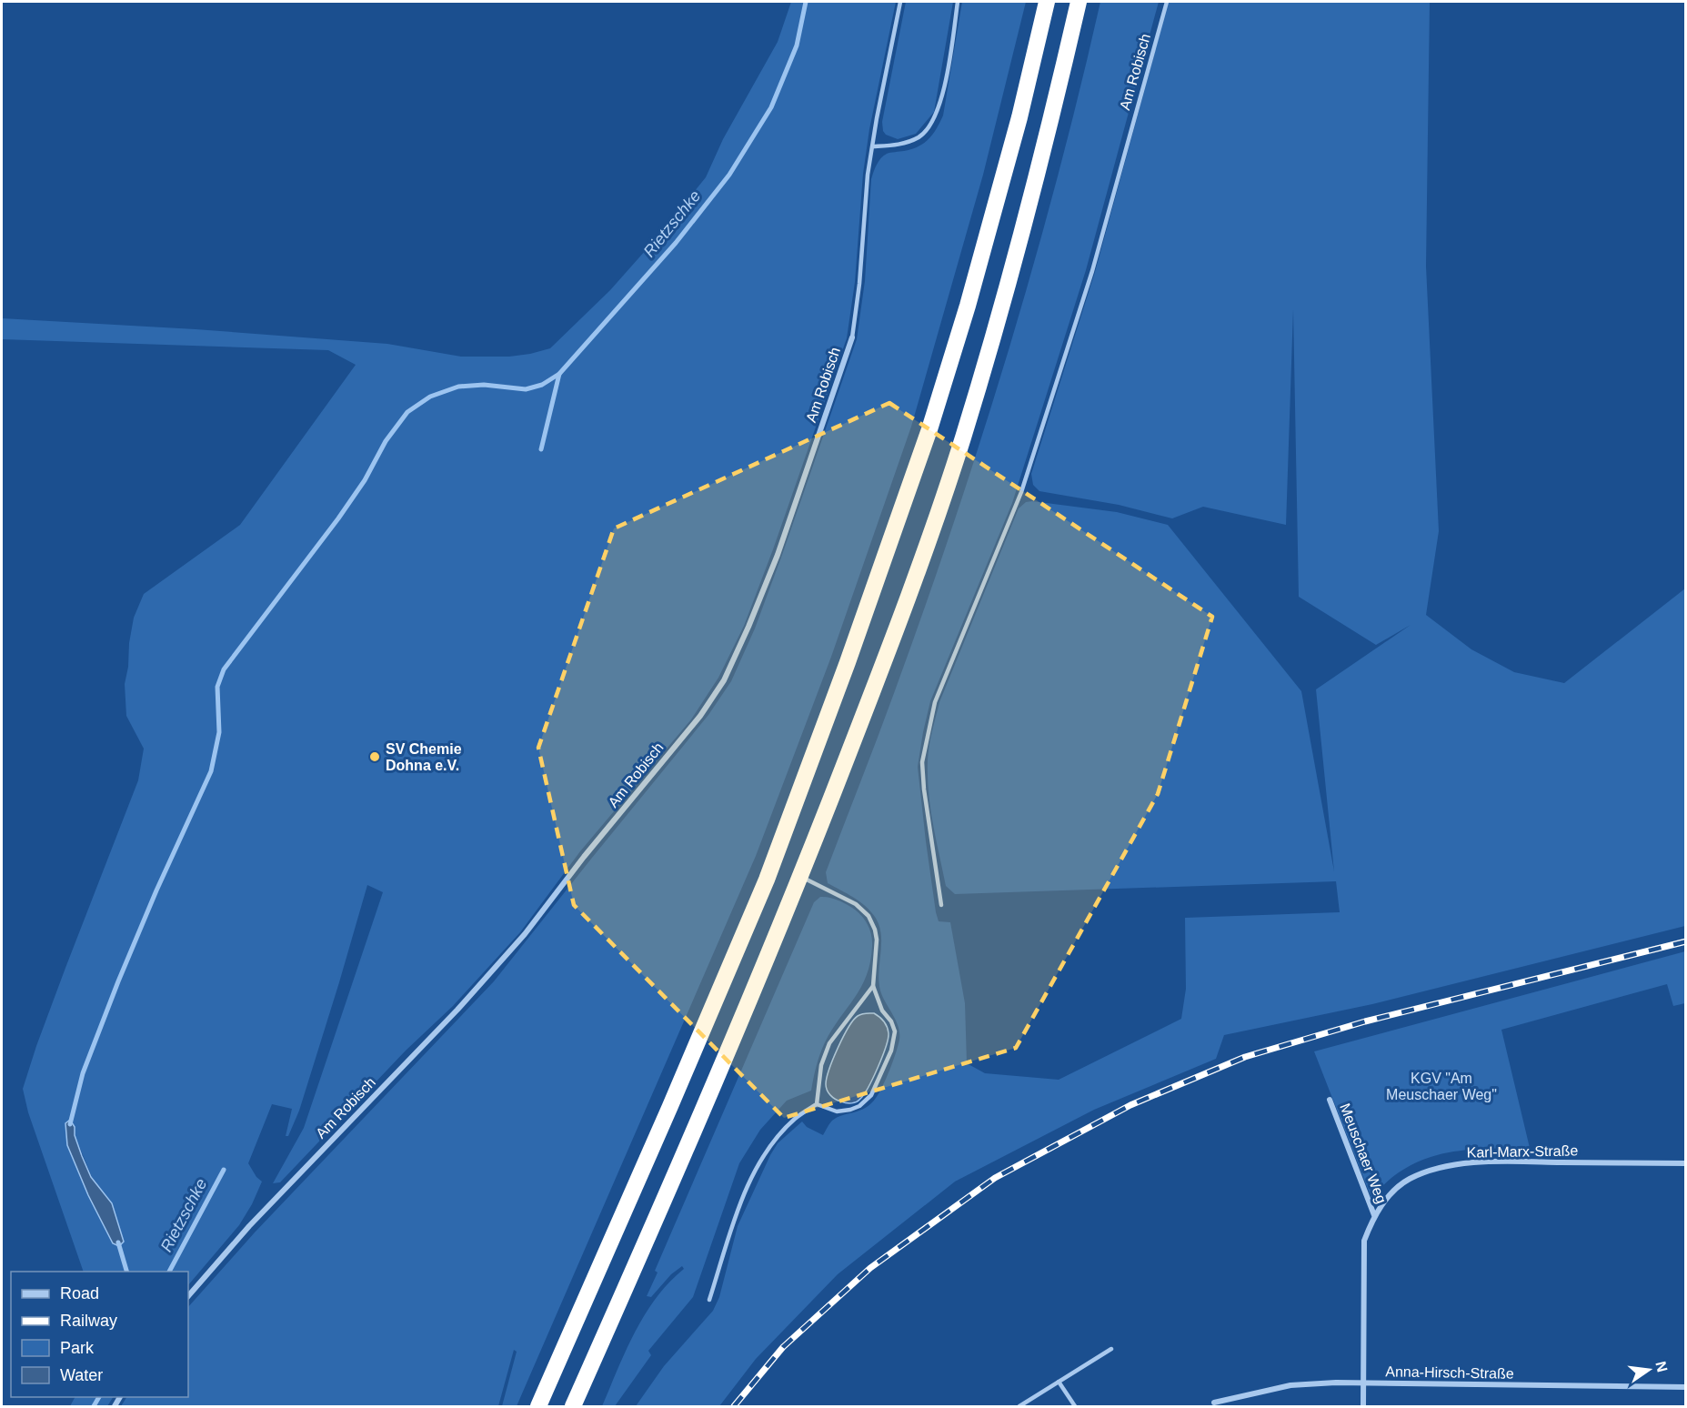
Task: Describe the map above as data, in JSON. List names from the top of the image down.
{
  "streets": {
    "street": [
      "Am Robisch",
      "Karl-Marx-Straße",
      "Meuschaer Weg",
      "Anna-Hirsch-Straße"
    ]
  },
  "crossings": [
    ["Karl-Marx-Straße", "Meuschaer Weg"],
    ["Karl-Marx-Straße", "Anna-Hirsch-Straße"]
  ],
  "water": ["Rietzschke"],
  "parks": ["KGV \"Am Meuschaer Weg\""],
  "places": ["SV Chemie Dohna e.V."],
  "legend": [
    "Road",
    "Railway",
    "Park",
    "Water"
  ],
  "north": "right"
}
